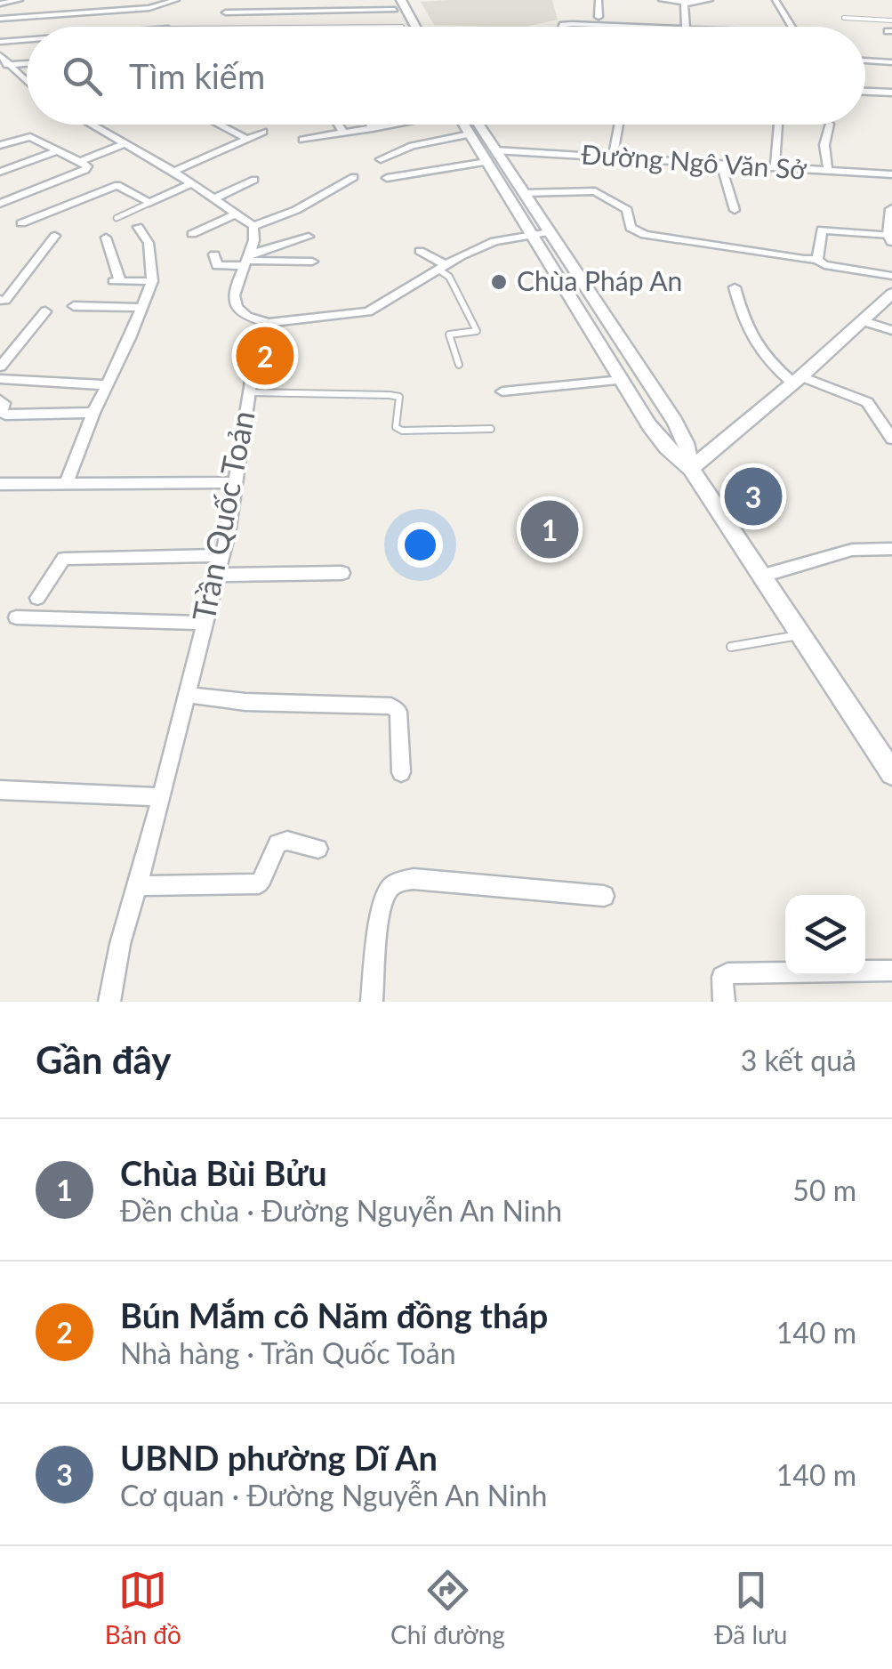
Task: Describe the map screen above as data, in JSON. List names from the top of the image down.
{
  "streets": {
    "street": ["Đường Ngô Văn Sở", "Trần Quốc Toản"]
  },
  "places": ["Chùa Pháp An"],
  "page": {
    "search": "Tìm kiếm",
    "pins": ["2", "3", "1"],
    "heading": ["Gần đây", "3 kết quả"],
    "list": [
      {
        "mark": "1",
        "name": "Chùa Bùi Bửu",
        "note": "Đền chùa · Đường Nguyễn An Ninh",
        "value": "50 m"
      },
      {
        "mark": "2",
        "name": "Bún Mắm cô Năm đồng tháp",
        "note": "Nhà hàng · Trần Quốc Toản",
        "value": "140 m"
      },
      {
        "mark": "3",
        "name": "UBND phường Dĩ An",
        "note": "Cơ quan · Đường Nguyễn An Ninh",
        "value": "140 m"
      }
    ],
    "nav": ["Bản đồ", "Chỉ đường", "Đã lưu"]
  }
}
